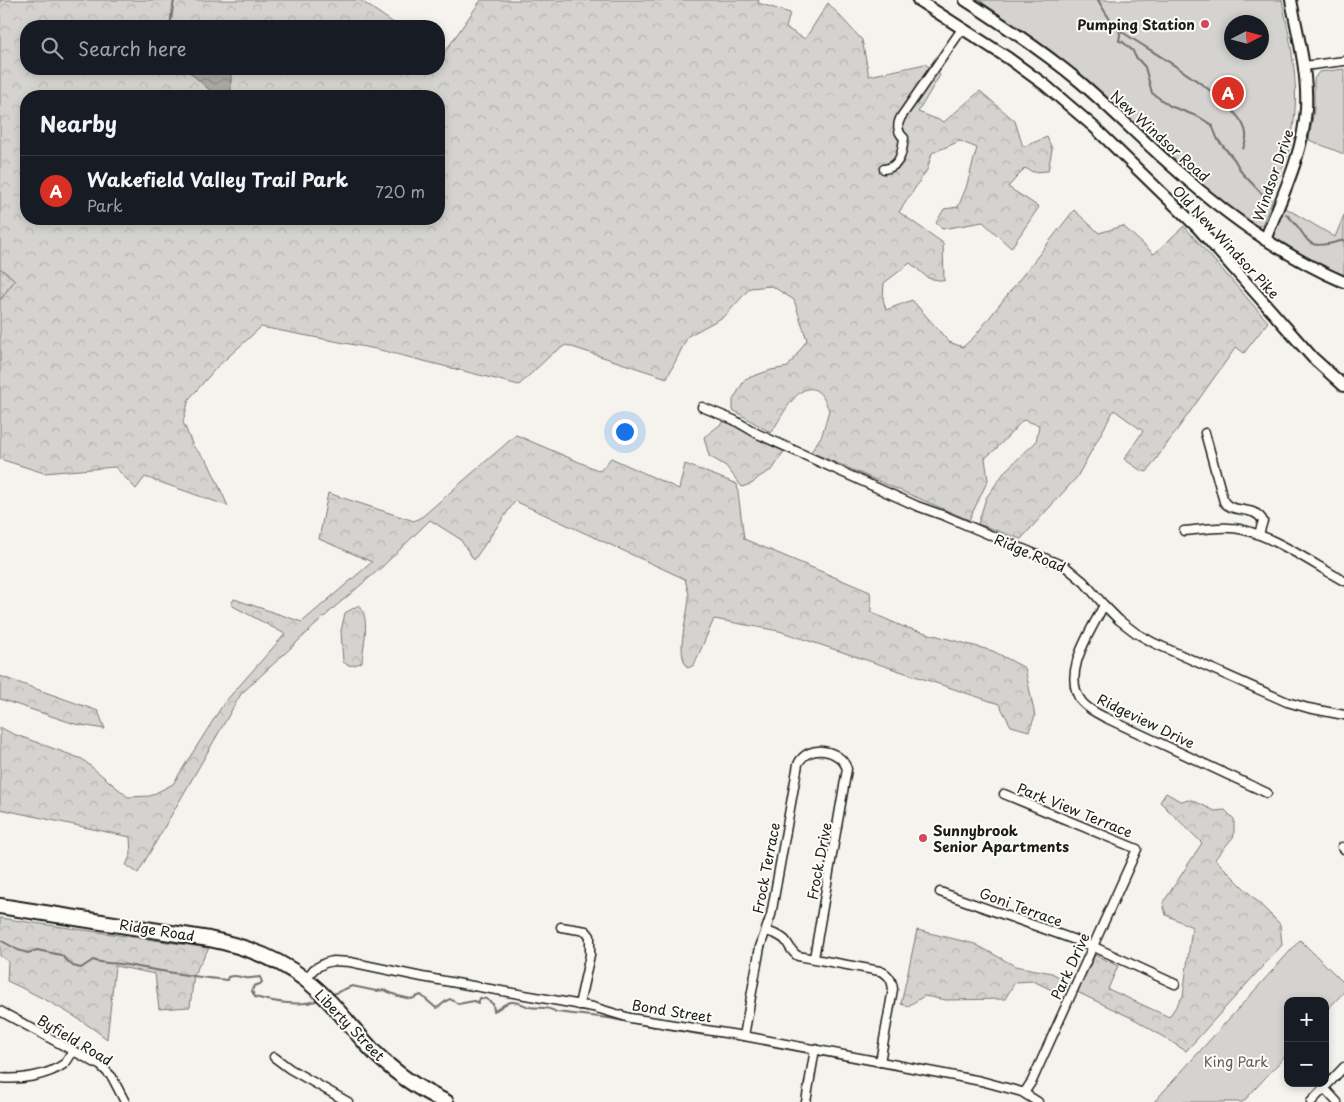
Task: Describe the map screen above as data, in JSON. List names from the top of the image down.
{
  "streets": {
    "highway": ["Ridge Road", "Liberty Street"],
    "street": [
      "New Windsor Road",
      "Windsor Drive",
      "Old New Windsor Pike",
      "Ridgeview Drive",
      "Park View Terrace",
      "Frock Drive",
      "Frock Terrace",
      "Goni Terrace",
      "Park Drive",
      "Bond Street",
      "Byfield Road"
    ]
  },
  "crossings": [
    ["New Windsor Road", "Windsor Drive"],
    ["Ridge Road", "Ridgeview Drive"],
    ["Ridge Road", "Bond Street"],
    ["Ridge Road", "Liberty Street"],
    ["Park View Terrace", "Park Drive"],
    ["Frock Drive", "Frock Terrace"],
    ["Frock Terrace", "Bond Street"],
    ["Goni Terrace", "Park Drive"],
    ["Park Drive", "Bond Street"],
    ["Bond Street", "Liberty Street"]
  ],
  "parks": ["King Park"],
  "places": ["Pumping Station", "Sunnybrook Senior Apartments"],
  "north": "right",
  "page": {
    "search": "Search here",
    "pins": "A",
    "heading": "Nearby",
    "list": [
      {
        "mark": "A",
        "name": "Wakefield Valley Trail Park",
        "note": "Park",
        "value": "720 m"
      }
    ],
    "map_buttons": ["+", "−"]
  }
}
